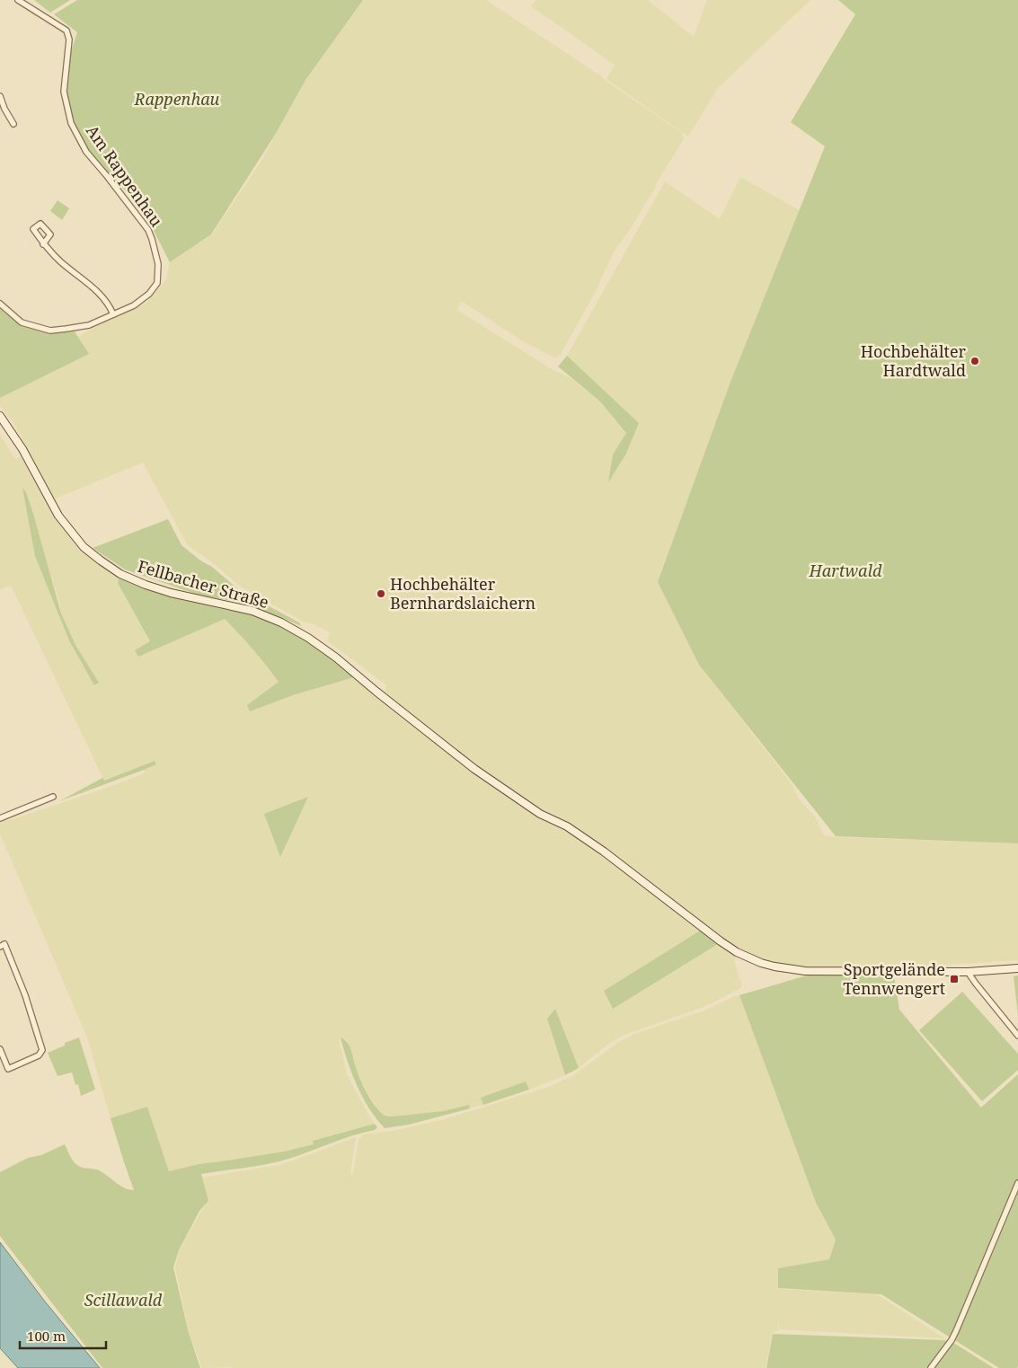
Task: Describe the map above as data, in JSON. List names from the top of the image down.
{
  "streets": {
    "main road": ["Fellbacher Straße"],
    "street": ["Am Rappenhau"]
  },
  "parks": ["Rappenhau", "Hartwald", "Scillawald"],
  "places": {
    "other": ["Hochbehälter Hardtwald", "Hochbehälter Bernhardslaichern"],
    "transit": ["Sportgelände Tennwengert"]
  },
  "scale_bar": "100 m"
}
